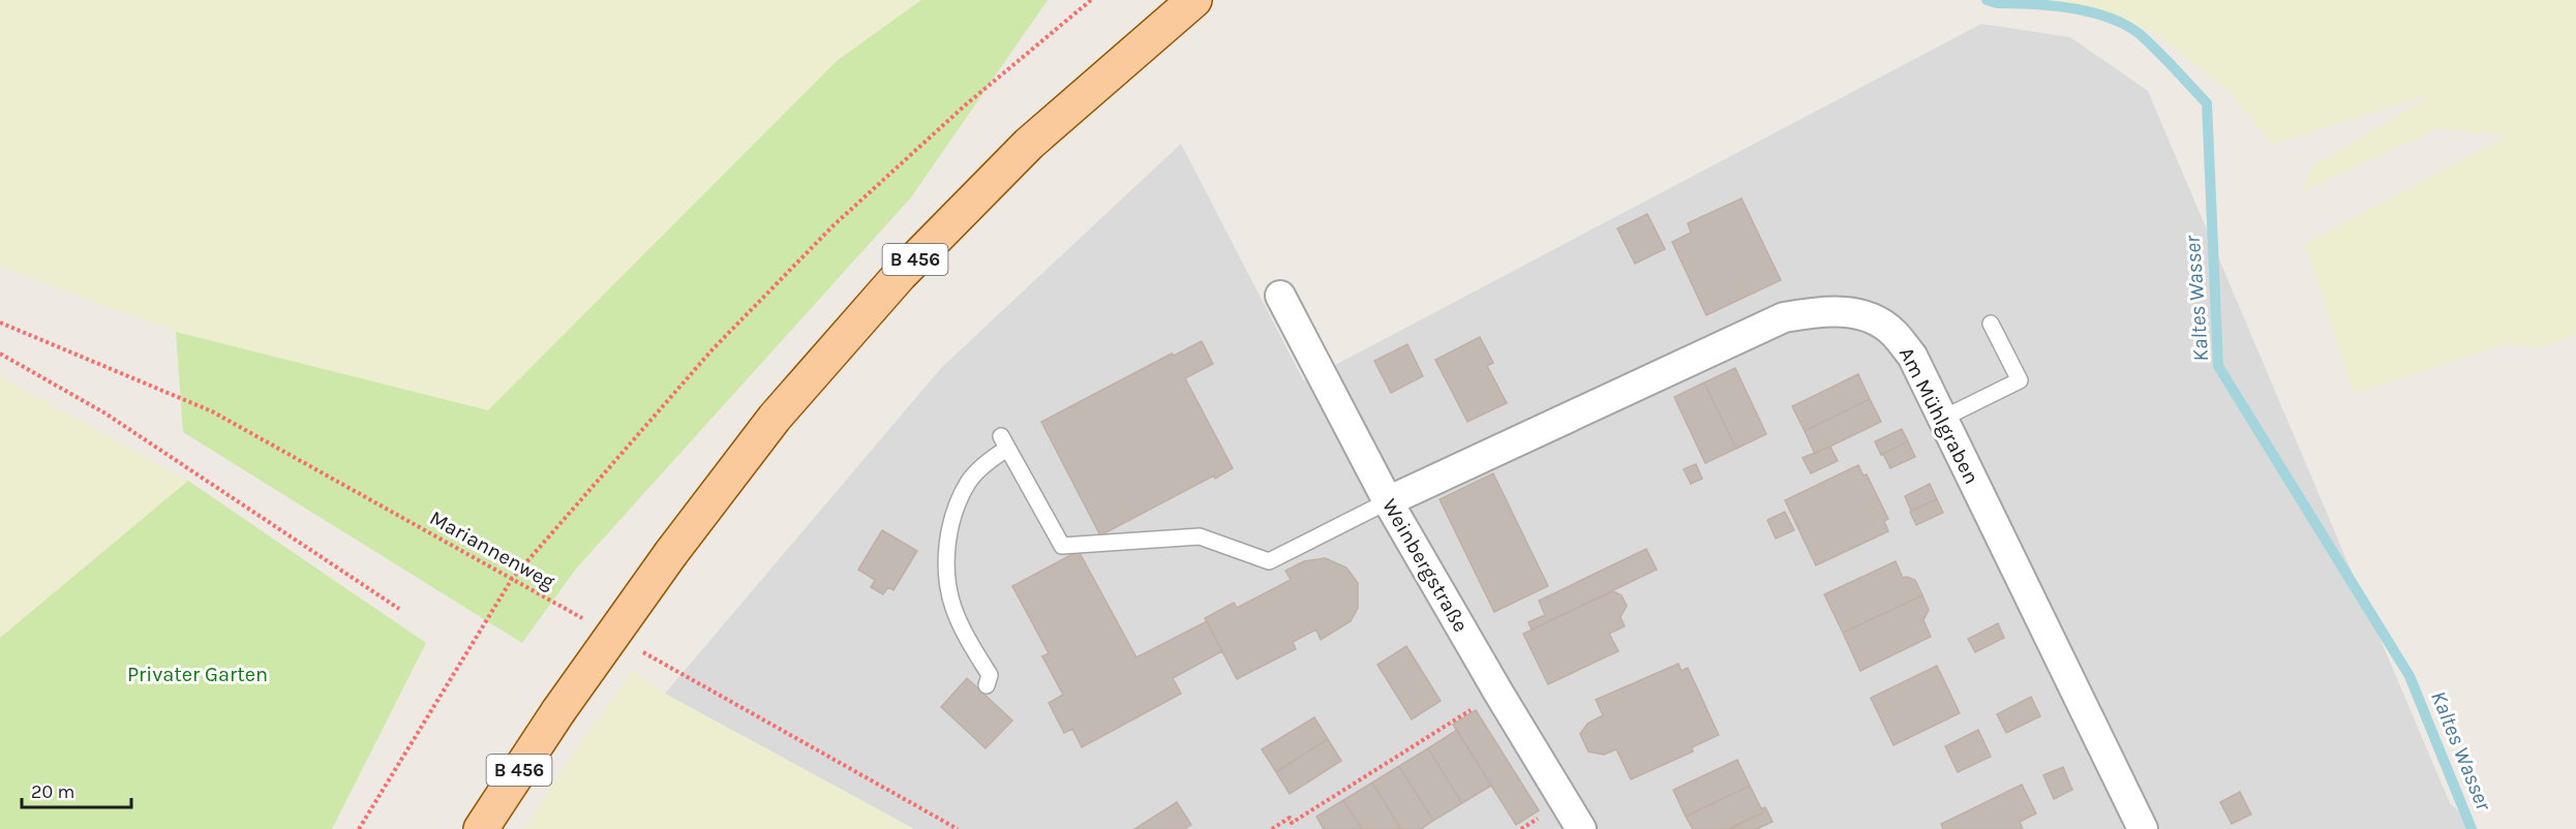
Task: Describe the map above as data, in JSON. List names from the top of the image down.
{
  "streets": {
    "main road": ["B 456"],
    "street": ["Am Mühlgraben", "Weinbergstraße"],
    "path": ["Mariannenweg"]
  },
  "crossings": [
    ["Am Mühlgraben", "Weinbergstraße"]
  ],
  "water": ["Kaltes Wasser"],
  "parks": ["Privater Garten"],
  "scale_bar": "20 m"
}
